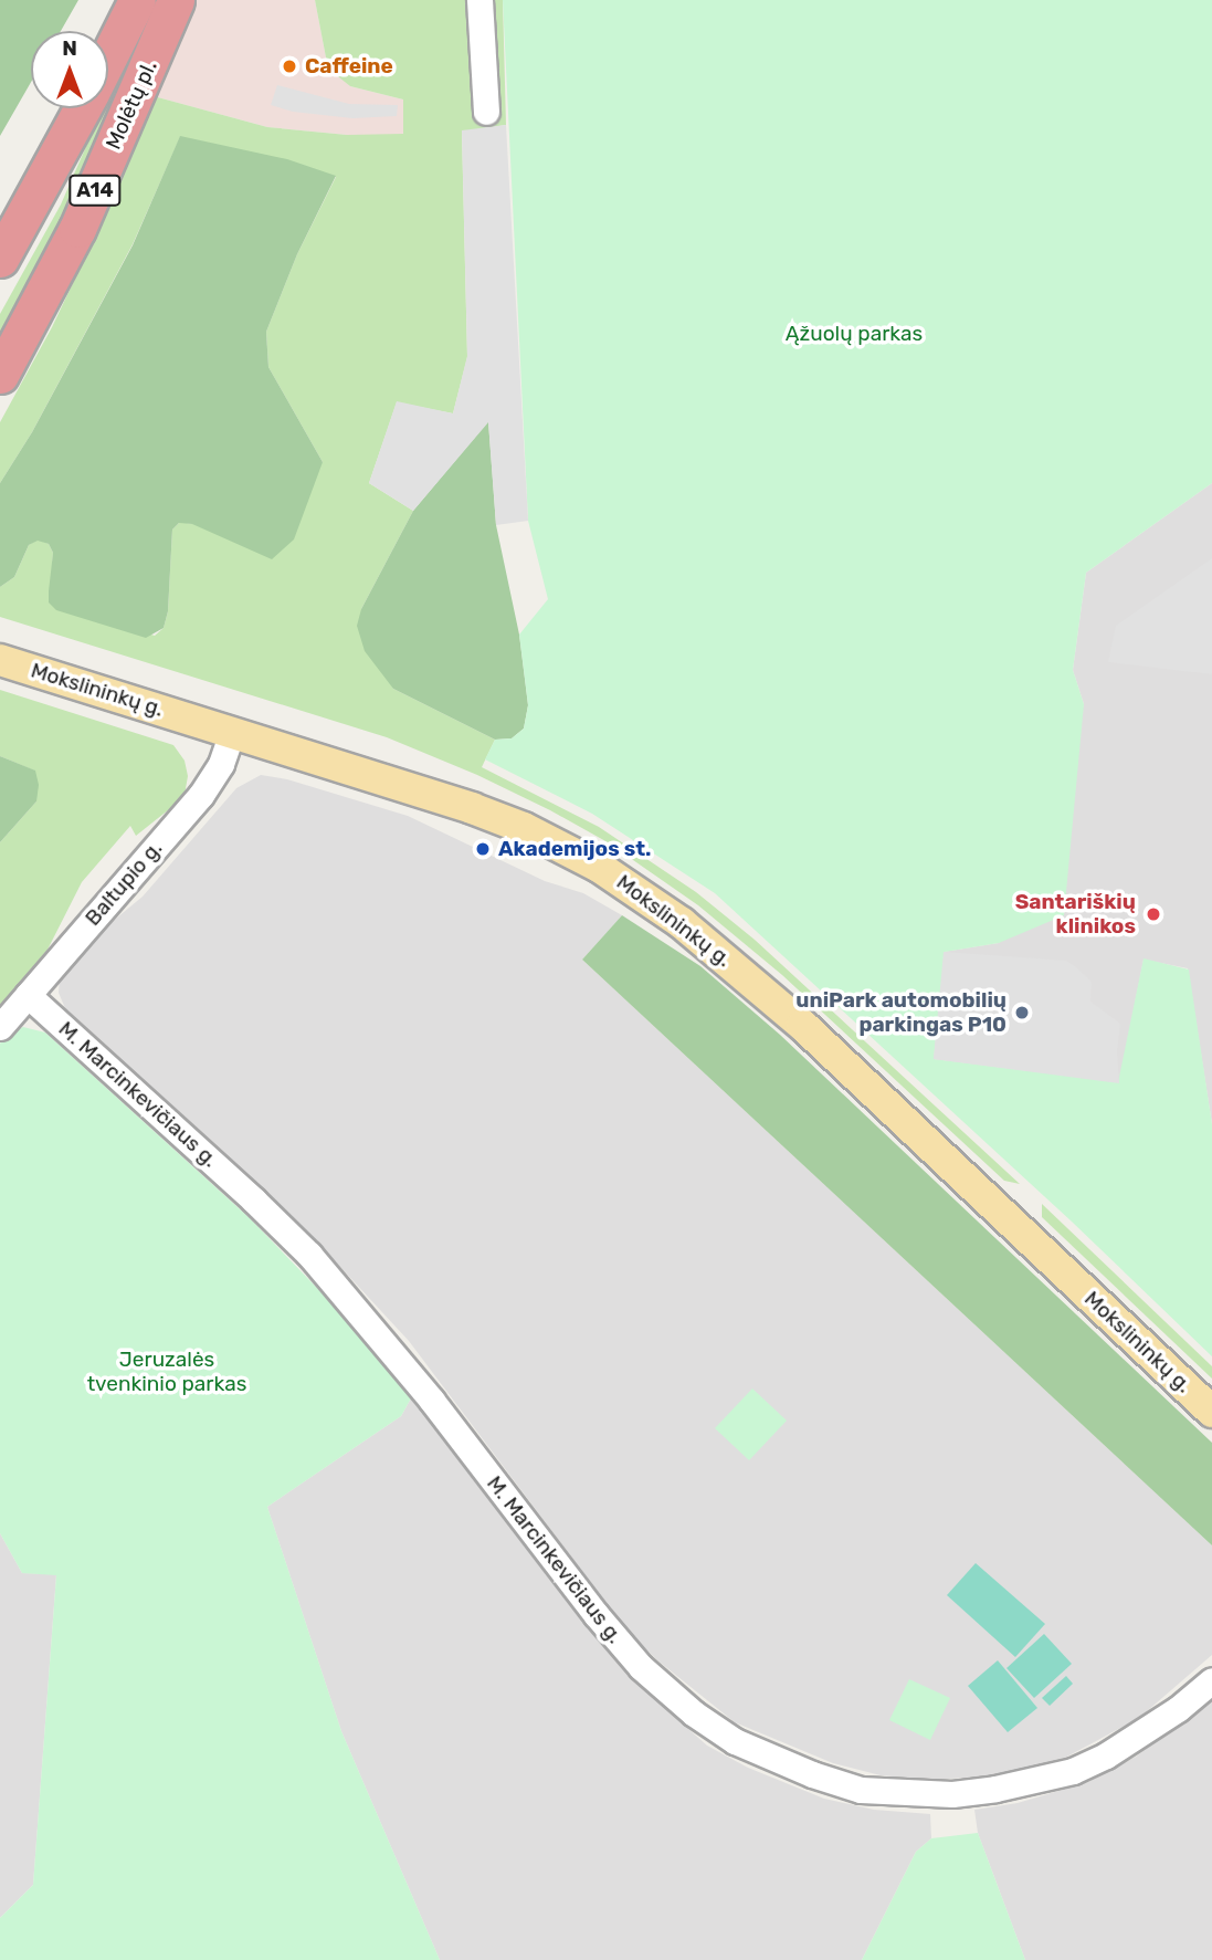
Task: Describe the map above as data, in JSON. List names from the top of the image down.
{
  "streets": {
    "highway": ["Molėtų pl.", "A14"],
    "main road": ["Mokslininkų g."],
    "street": ["Baltupio g.", "M. Marcinkevičiaus g."]
  },
  "crossings": [
    ["Mokslininkų g.", "Baltupio g."],
    ["Baltupio g.", "M. Marcinkevičiaus g."]
  ],
  "parks": ["Ąžuolų parkas", "Jeruzalės tvenkinio parkas"],
  "places": [
    "Caffeine",
    "Akademijos st.",
    "Santariškių klinikos",
    "uniPark automobilių parkingas P10"
  ],
  "north": "top"
}
